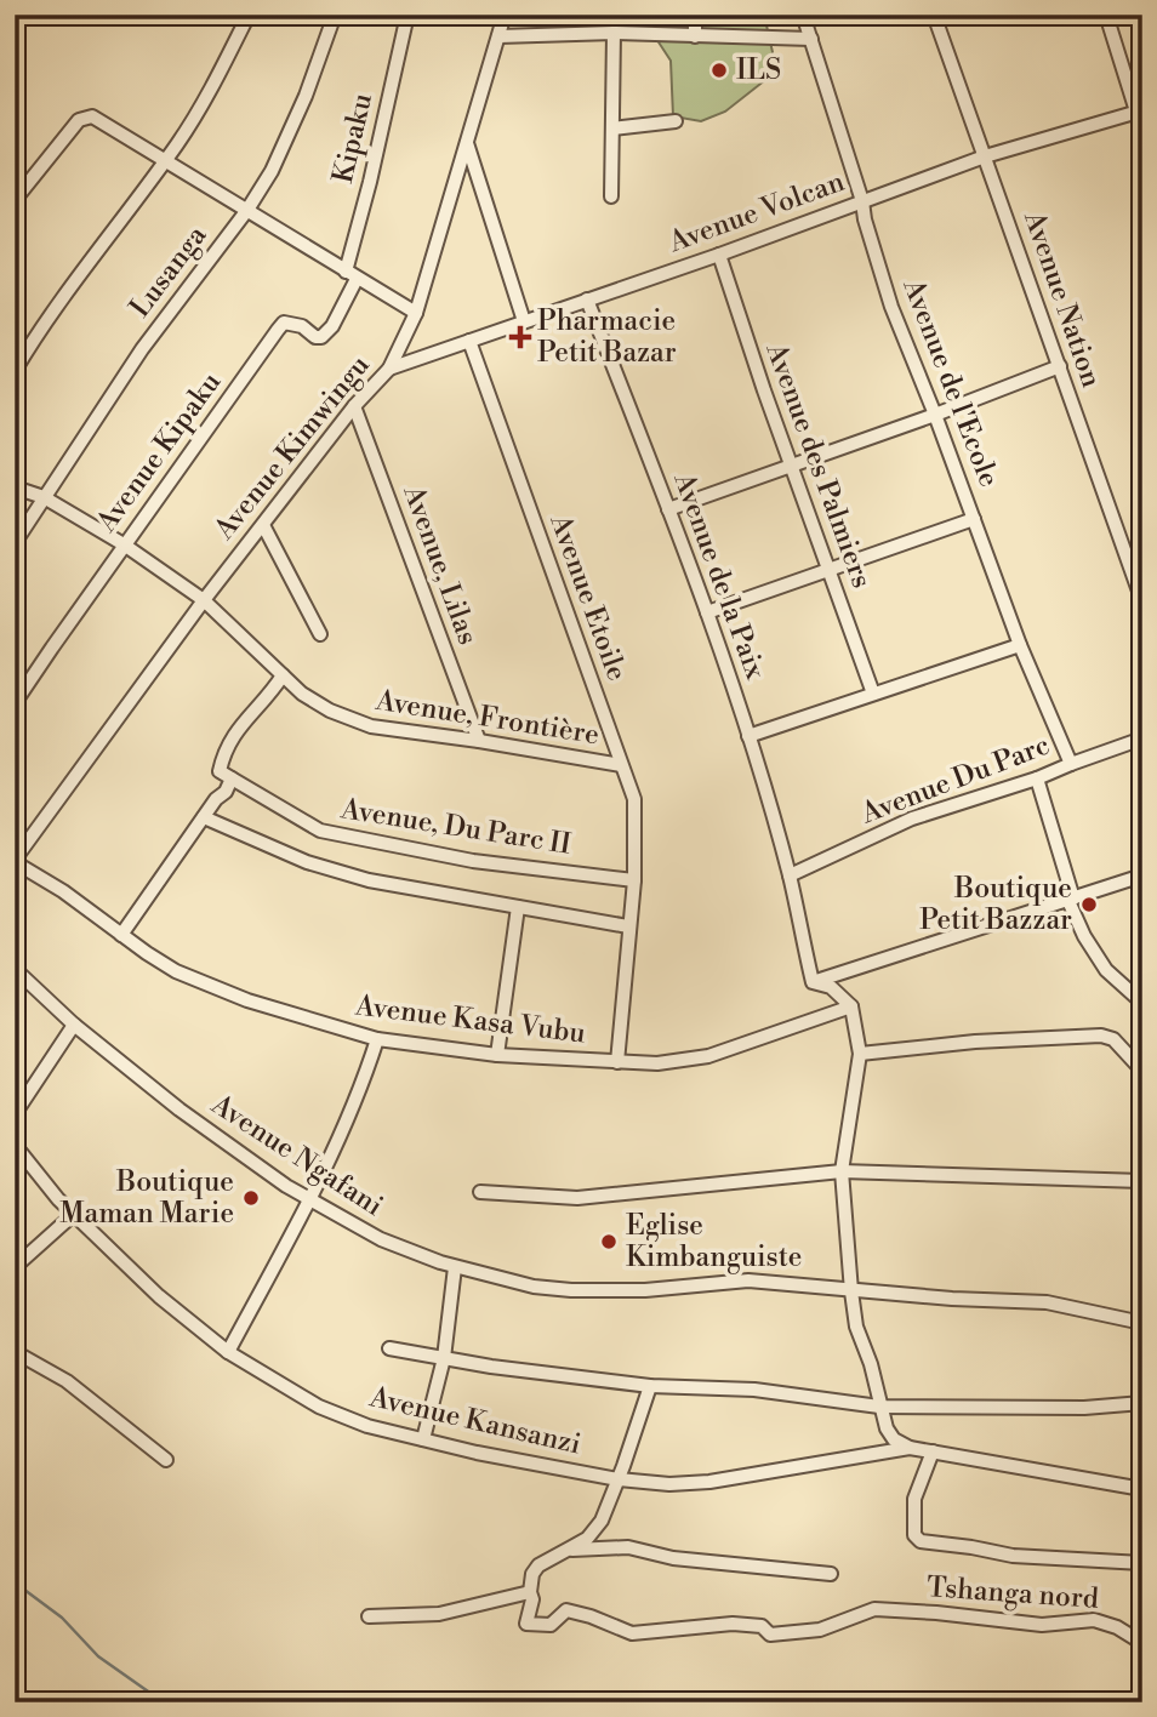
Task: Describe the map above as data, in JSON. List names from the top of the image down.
{
  "streets": {
    "street": [
      "Kipaku",
      "Avenue Volcan",
      "Lusanga",
      "Avenue Nation",
      "Avenue de l'Ecole",
      "Avenue Kimwingu",
      "Avenue Kipaku",
      "Avenue des Palmiers",
      "Avenue, Lilas",
      "Avenue de la Paix",
      "Avenue Etoile",
      "Avenue, Frontière",
      "Avenue Du Parc",
      "Avenue, Du Parc II",
      "Avenue Kasa Vubu",
      "Avenue Ngafani",
      "Avenue Kansanzi",
      "Tshanga nord"
    ]
  },
  "crossings": [
    ["Kipaku", "Avenue Kipaku"],
    ["Avenue Volcan", "Avenue Nation"],
    ["Avenue Volcan", "Avenue de l'Ecole"],
    ["Avenue Volcan", "Avenue Kimwingu"],
    ["Avenue Volcan", "Avenue des Palmiers"],
    ["Avenue Volcan", "Avenue de la Paix"],
    ["Avenue Volcan", "Avenue Etoile"],
    ["Lusanga", "Avenue, Frontière"],
    ["Avenue de l'Ecole", "Avenue Du Parc"],
    ["Avenue Kimwingu", "Avenue, Lilas"],
    ["Avenue Kimwingu", "Avenue, Frontière"],
    ["Avenue Kimwingu", "Avenue Kasa Vubu"],
    ["Avenue Kipaku", "Avenue, Frontière"],
    ["Avenue, Lilas", "Avenue, Frontière"],
    ["Avenue de la Paix", "Avenue Du Parc"],
    ["Avenue Etoile", "Avenue, Frontière"],
    ["Avenue Etoile", "Avenue, Du Parc II"],
    ["Avenue Etoile", "Avenue Kasa Vubu"]
  ],
  "places": {
    "other": [
      "ILS",
      "Boutique Petit Bazzar",
      "Boutique Maman Marie",
      "Eglise Kimbanguiste"
    ],
    "health": ["Pharmacie Petit Bazar"]
  }
}
